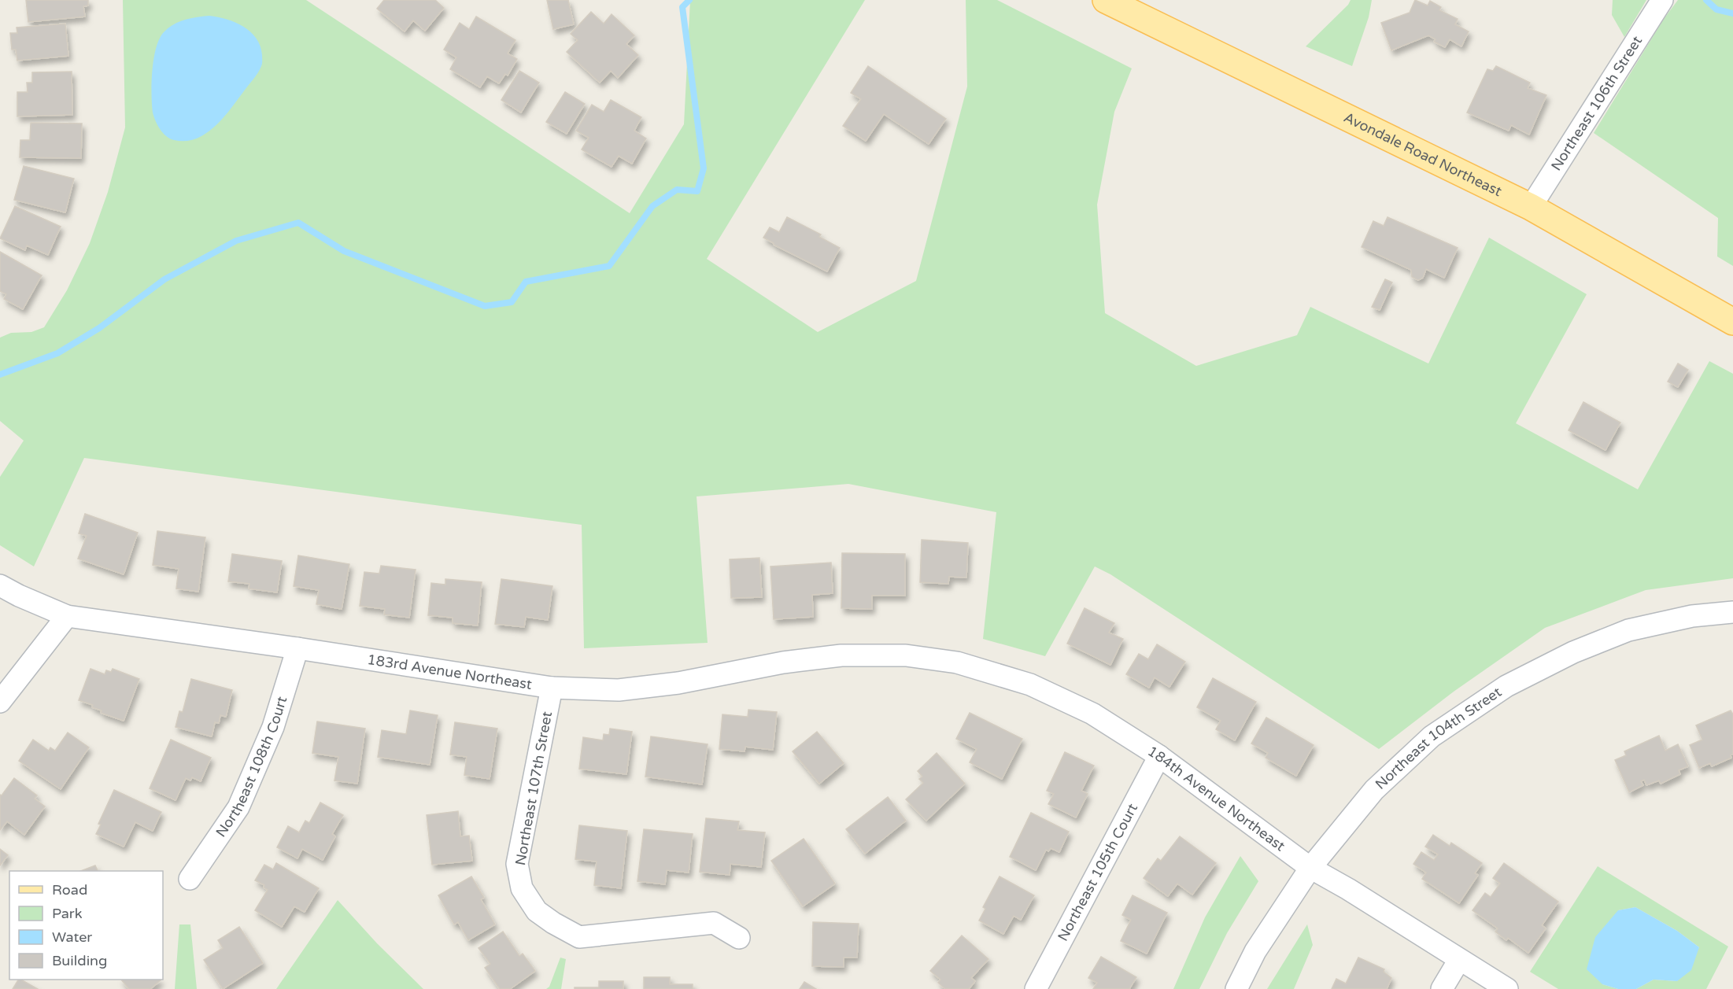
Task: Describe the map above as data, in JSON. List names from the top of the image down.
{
  "streets": {
    "main road": ["Avondale Road Northeast"],
    "street": [
      "Northeast 106th Street",
      "183rd Avenue Northeast",
      "Northeast 104th Street",
      "Northeast 108th Court",
      "Northeast 107th Street",
      "184th Avenue Northeast",
      "Northeast 105th Court"
    ]
  },
  "crossings": [
    ["Northeast 106th Street", "Avondale Road Northeast"],
    ["183rd Avenue Northeast", "Northeast 108th Court"],
    ["183rd Avenue Northeast", "Northeast 107th Street"],
    ["183rd Avenue Northeast", "184th Avenue Northeast"],
    ["Northeast 104th Street", "184th Avenue Northeast"],
    ["184th Avenue Northeast", "Northeast 105th Court"]
  ],
  "legend": [
    "Road",
    "Park",
    "Water",
    "Building"
  ]
}
